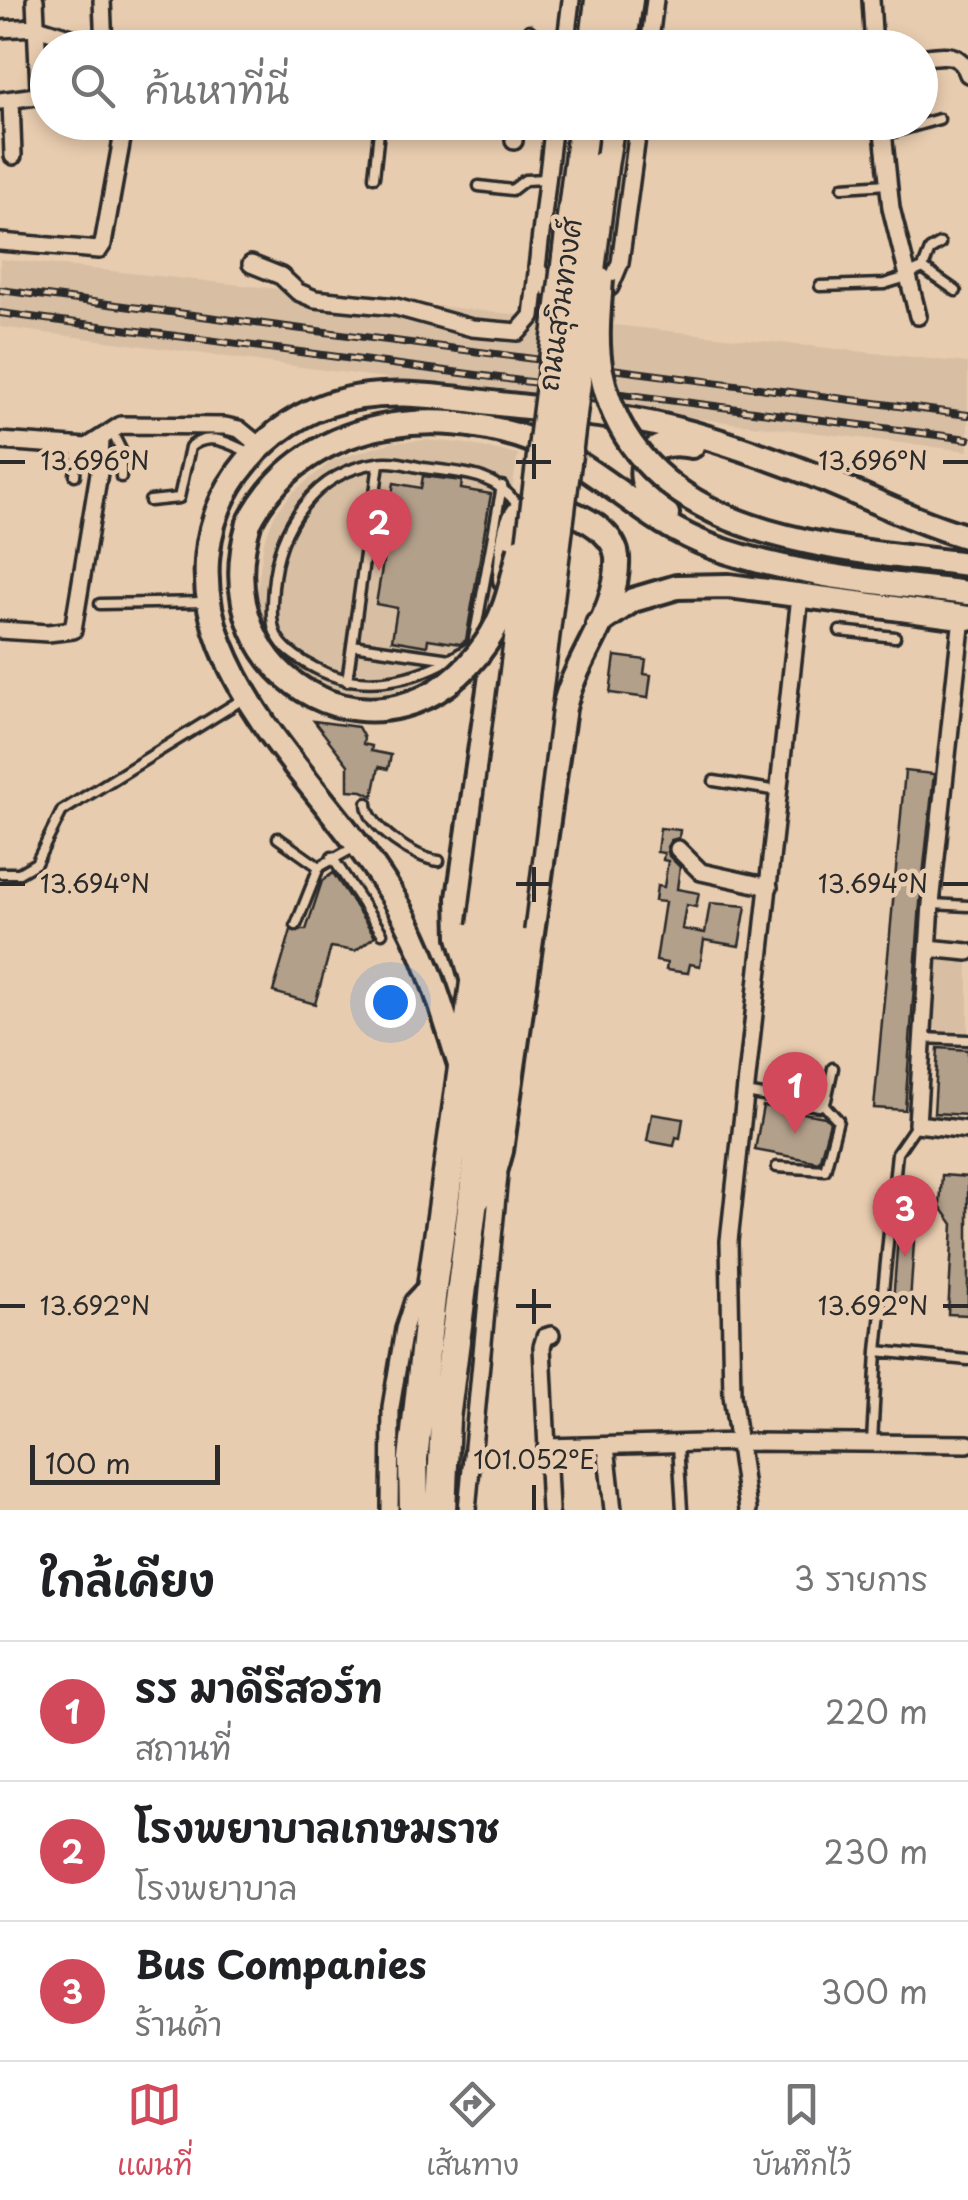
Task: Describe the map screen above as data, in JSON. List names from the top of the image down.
{
  "streets": {
    "highway": ["ถนนสุวินทวงศ์"]
  },
  "scale_bar": "100 m",
  "page": {
    "search": "ค้นหาที่นี่",
    "pins": ["2", "1", "3"],
    "scale": "100 m",
    "heading": ["ใกล้เคียง", "3 รายการ"],
    "list": [
      {
        "mark": "1",
        "name": "รร มาดีรีสอร์ท",
        "note": "สถานที่",
        "value": "220 m"
      },
      {
        "mark": "2",
        "name": "โรงพยาบาลเกษมราช",
        "note": "โรงพยาบาล",
        "value": "230 m"
      },
      {
        "mark": "3",
        "name": "Bus Companies",
        "note": "ร้านค้า",
        "value": "300 m"
      }
    ],
    "nav": ["แผนที่", "เส้นทาง", "บันทึกไว้"]
  },
  "coordinates": [
    "13.696°N",
    "13.694°N",
    "13.692°N",
    "101.052°E"
  ]
}
